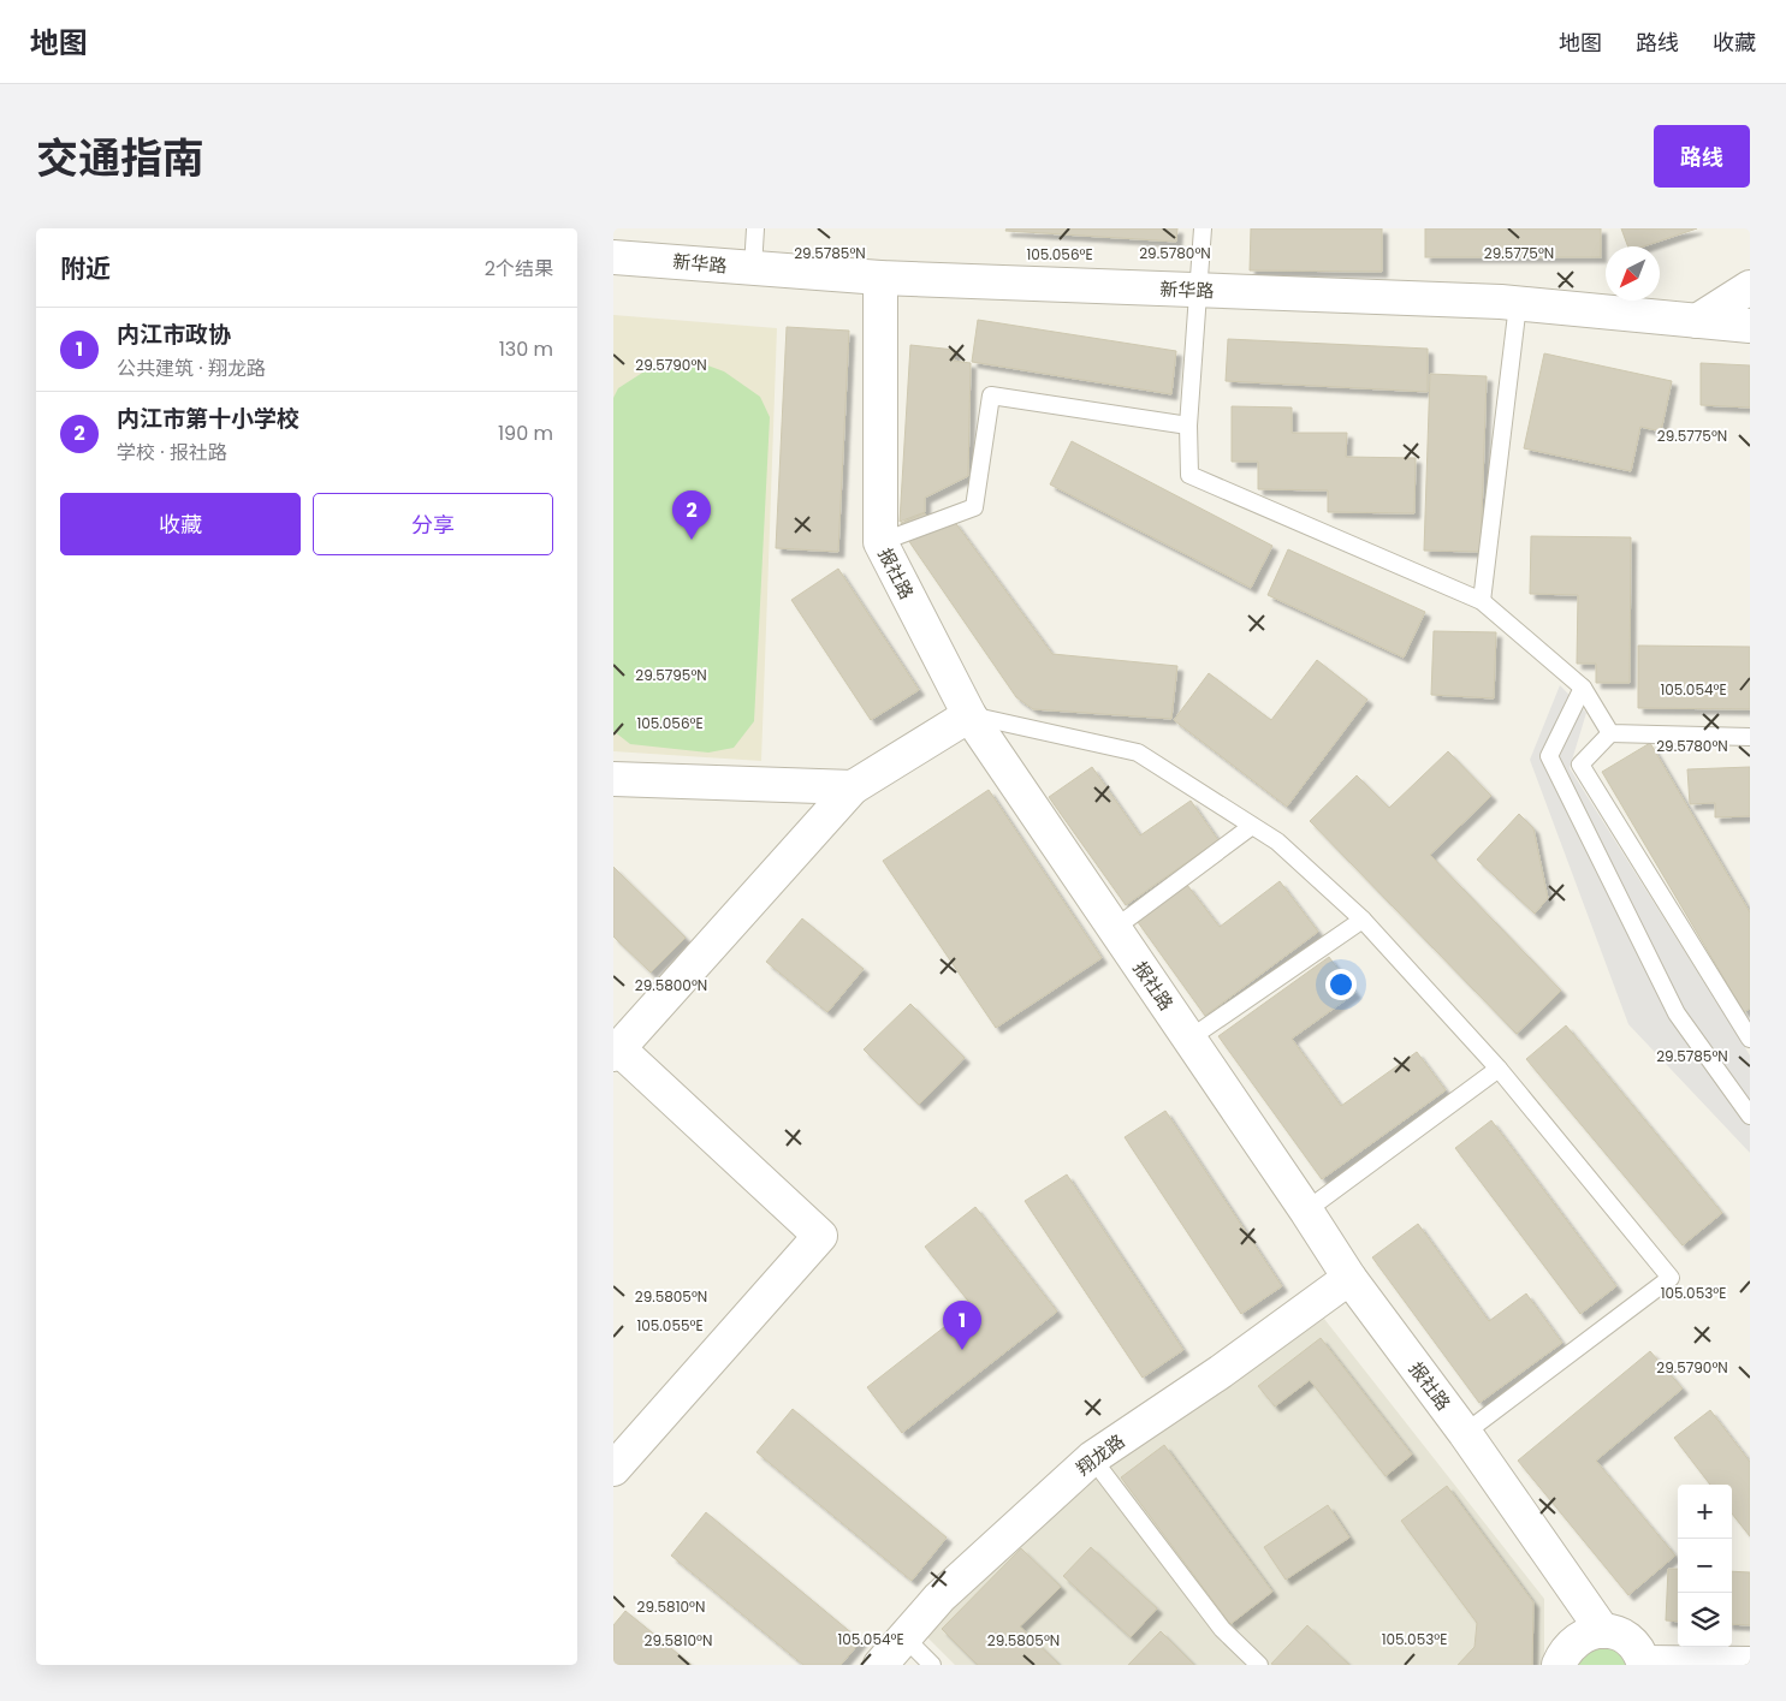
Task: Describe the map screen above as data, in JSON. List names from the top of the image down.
{
  "streets": {
    "street": ["新华路", "报社路", "翔龙路"]
  },
  "crossings": [
    ["新华路", "报社路"],
    ["报社路", "翔龙路"]
  ],
  "north": "bottom left",
  "page": {
    "header": "地图",
    "nav": ["地图", "路线", "收藏"],
    "title": "交通指南",
    "buttons": [
      "路线",
      ["收藏", "分享"]
    ],
    "heading": ["附近", "2个结果"],
    "list": [
      {
        "mark": "1",
        "name": "内江市政协",
        "note": "公共建筑 · 翔龙路",
        "value": "130 m"
      },
      {
        "mark": "2",
        "name": "内江市第十小学校",
        "note": "学校 · 报社路",
        "value": "190 m"
      }
    ],
    "pins": ["2", "1"],
    "map_buttons": ["+", "−"]
  },
  "coordinates": [
    "29.5780°N",
    "29.5775°N",
    "29.5785°N",
    "105.056°E",
    "29.5790°N",
    "29.5795°N",
    "105.054°E",
    "29.5800°N",
    "105.053°E",
    "29.5805°N",
    "105.055°E",
    "29.5810°N"
  ]
}
